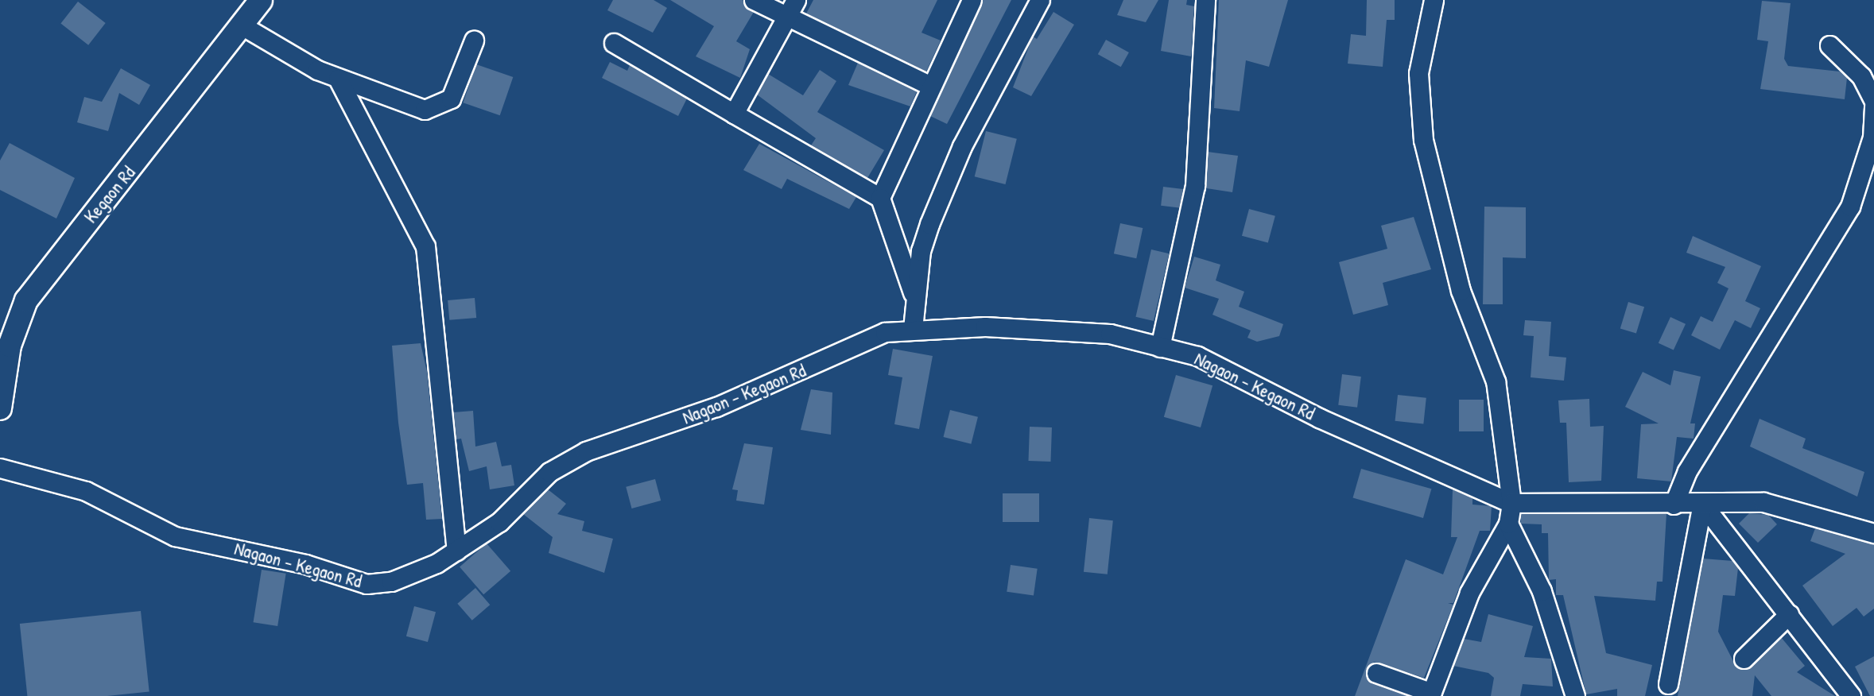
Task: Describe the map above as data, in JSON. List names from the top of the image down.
{
  "streets": {
    "street": ["Kegaon Rd", "Nagaon - Kegaon Rd"]
  }
}
